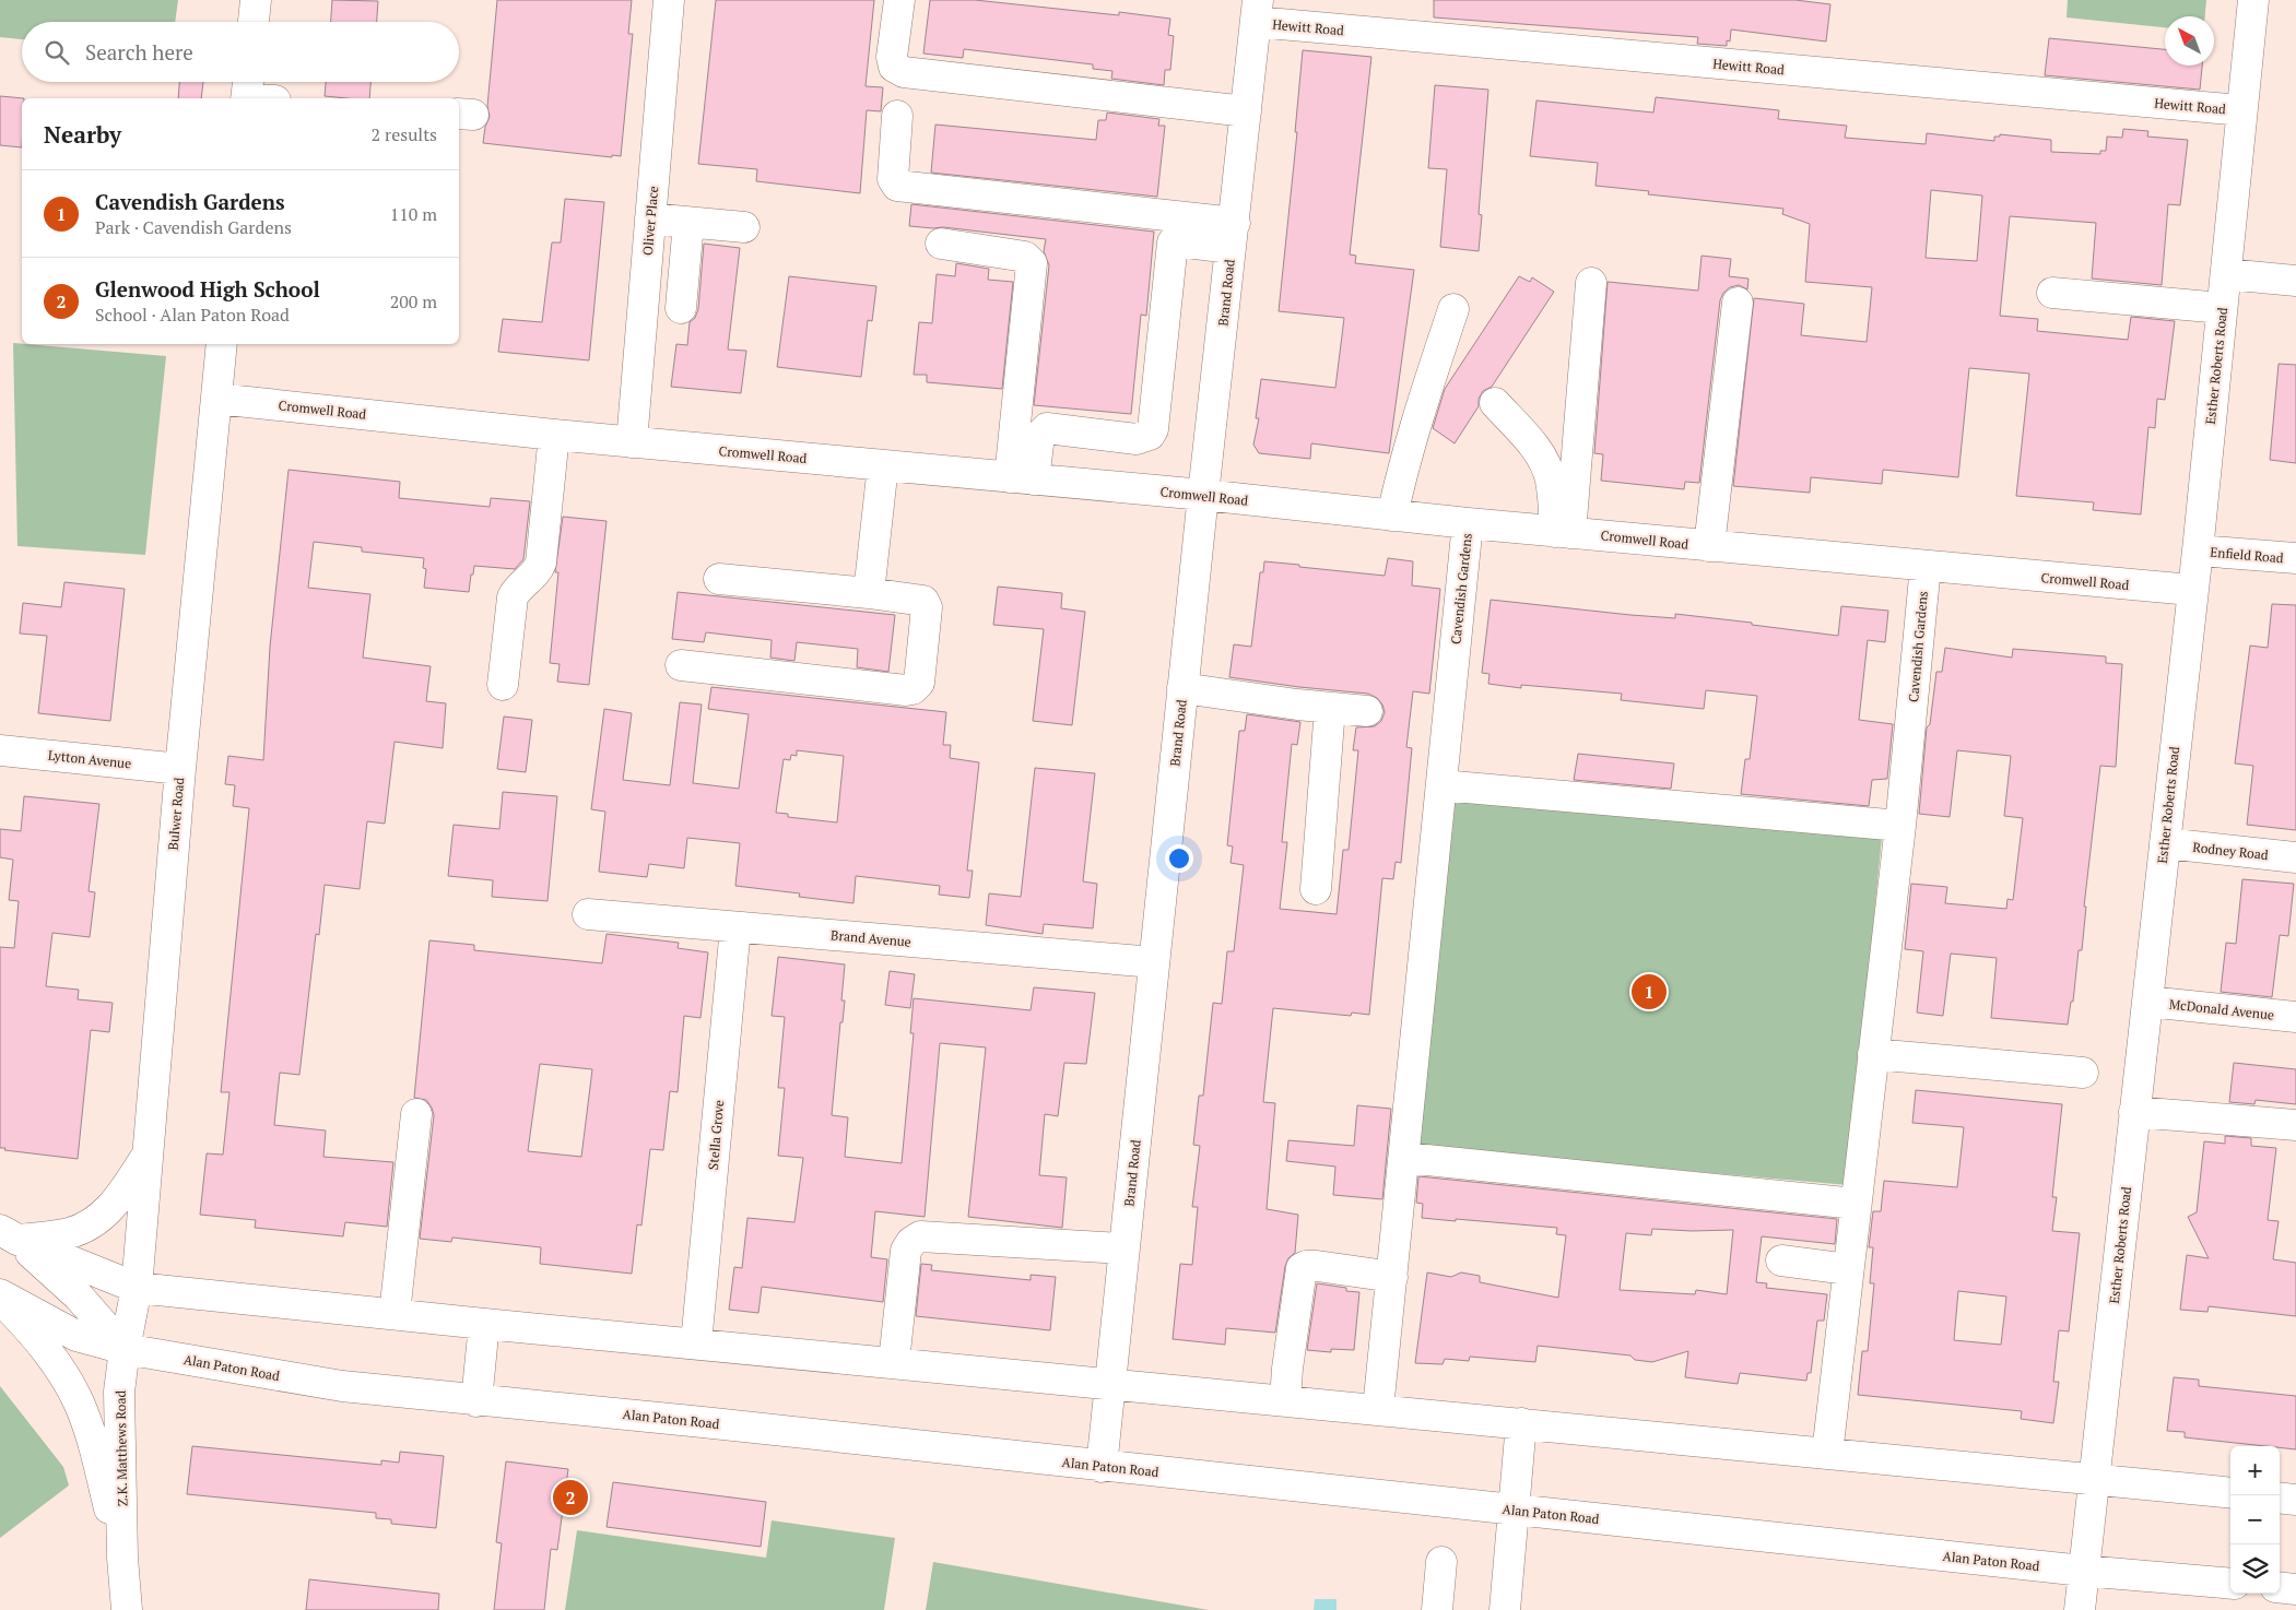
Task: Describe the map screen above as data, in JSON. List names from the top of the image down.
{
  "streets": {
    "street": [
      "Hewitt Road",
      "Oliver Place",
      "Brand Road",
      "Esther Roberts Road",
      "Cromwell Road",
      "Enfield Road",
      "Cavendish Gardens",
      "Lytton Avenue",
      "Bulwer Road",
      "Rodney Road",
      "Brand Avenue",
      "McDonald Avenue",
      "Stella Grove",
      "Alan Paton Road",
      "Z.K. Matthews Road"
    ]
  },
  "crossings": [
    ["Hewitt Road", "Brand Road"],
    ["Hewitt Road", "Esther Roberts Road"],
    ["Oliver Place", "Cromwell Road"],
    ["Brand Road", "Cromwell Road"],
    ["Brand Road", "Brand Avenue"],
    ["Brand Road", "Alan Paton Road"],
    ["Esther Roberts Road", "Cromwell Road"],
    ["Esther Roberts Road", "Enfield Road"],
    ["Esther Roberts Road", "Rodney Road"],
    ["Esther Roberts Road", "McDonald Avenue"],
    ["Esther Roberts Road", "Alan Paton Road"],
    ["Cromwell Road", "Cavendish Gardens"],
    ["Cromwell Road", "Bulwer Road"],
    ["Lytton Avenue", "Bulwer Road"],
    ["Bulwer Road", "Z.K. Matthews Road"],
    ["Brand Avenue", "Stella Grove"],
    ["Alan Paton Road", "Z.K. Matthews Road"]
  ],
  "north": "top left",
  "page": {
    "search": "Search here",
    "heading": ["Nearby", "2 results"],
    "list": [
      {
        "mark": "1",
        "name": "Cavendish Gardens",
        "note": "Park · Cavendish Gardens",
        "value": "110 m"
      },
      {
        "mark": "2",
        "name": "Glenwood High School",
        "note": "School · Alan Paton Road",
        "value": "200 m"
      }
    ],
    "pins": ["1", "2"],
    "map_buttons": ["+", "−"]
  }
}
